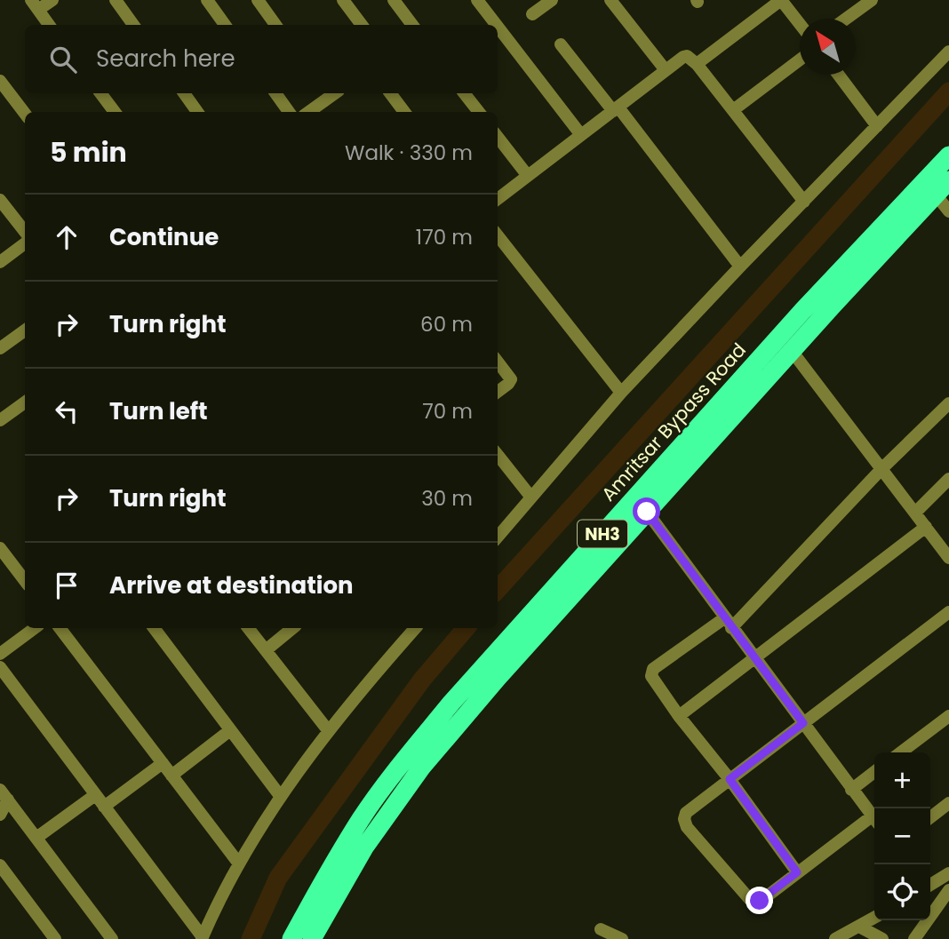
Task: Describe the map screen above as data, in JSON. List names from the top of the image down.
{
  "streets": {
    "highway": ["Amritsar Bypass Road", "NH3"]
  },
  "north": "top left",
  "page": {
    "search": "Search here",
    "heading": ["5 min", "Walk · 330 m"],
    "list": [
      ["Continue", "170 m"],
      ["Turn right", "60 m"],
      ["Turn left", "70 m"],
      ["Turn right", "30 m"],
      "Arrive at destination"
    ],
    "map_buttons": ["+", "−"]
  }
}
